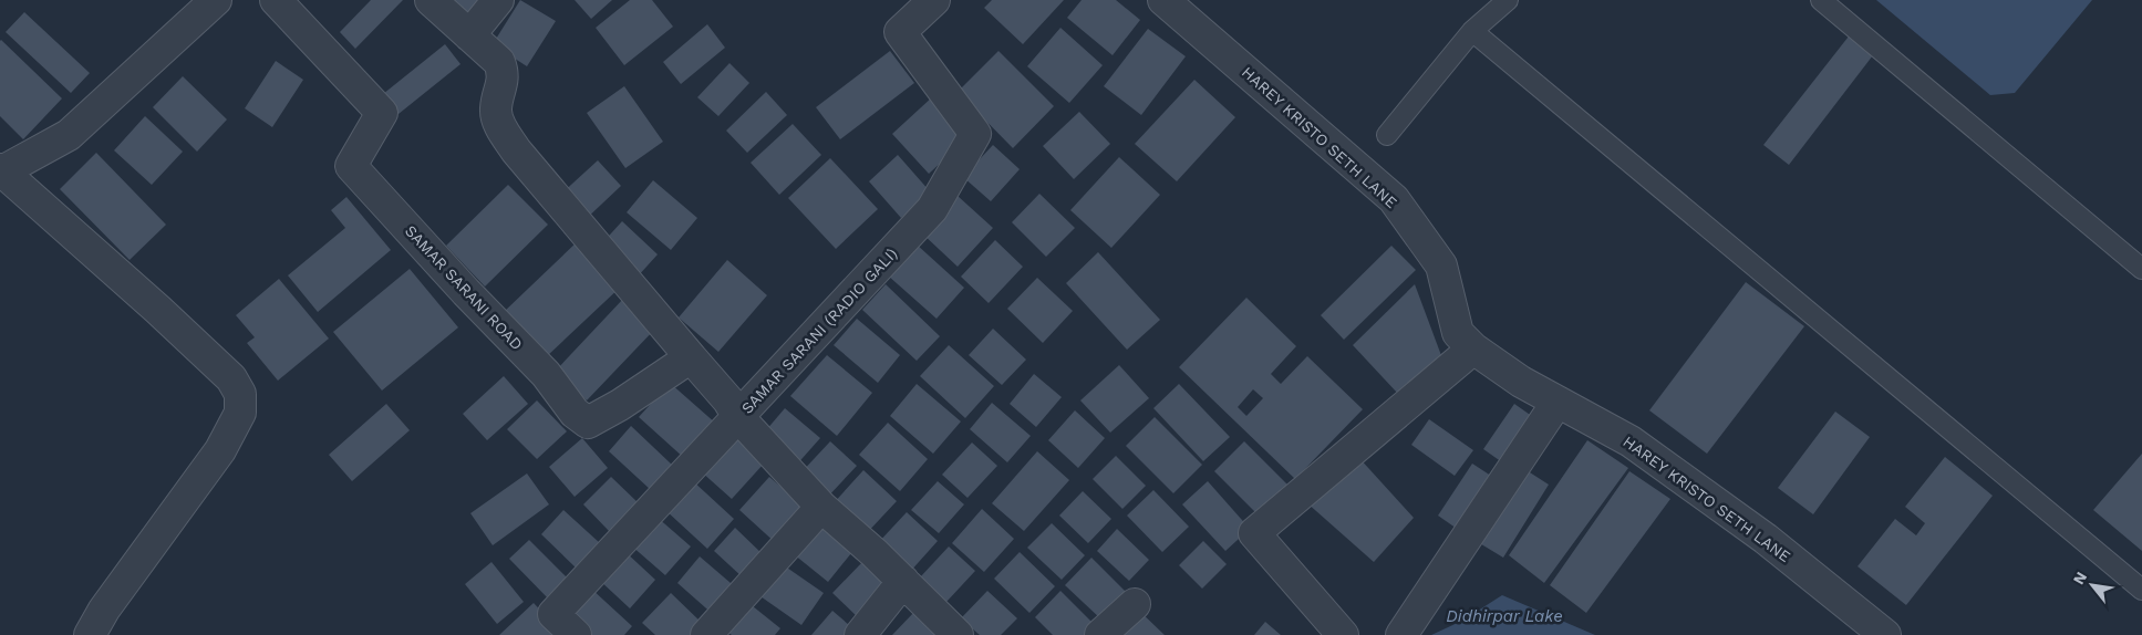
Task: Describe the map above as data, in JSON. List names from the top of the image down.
{
  "streets": {
    "street": ["HAREY KRISTO SETH LANE", "SAMAR SARANI ROAD", "SAMAR SARANI (RADIO GALI)"]
  },
  "water": ["Didhirpar Lake"],
  "north": "top left"
}
